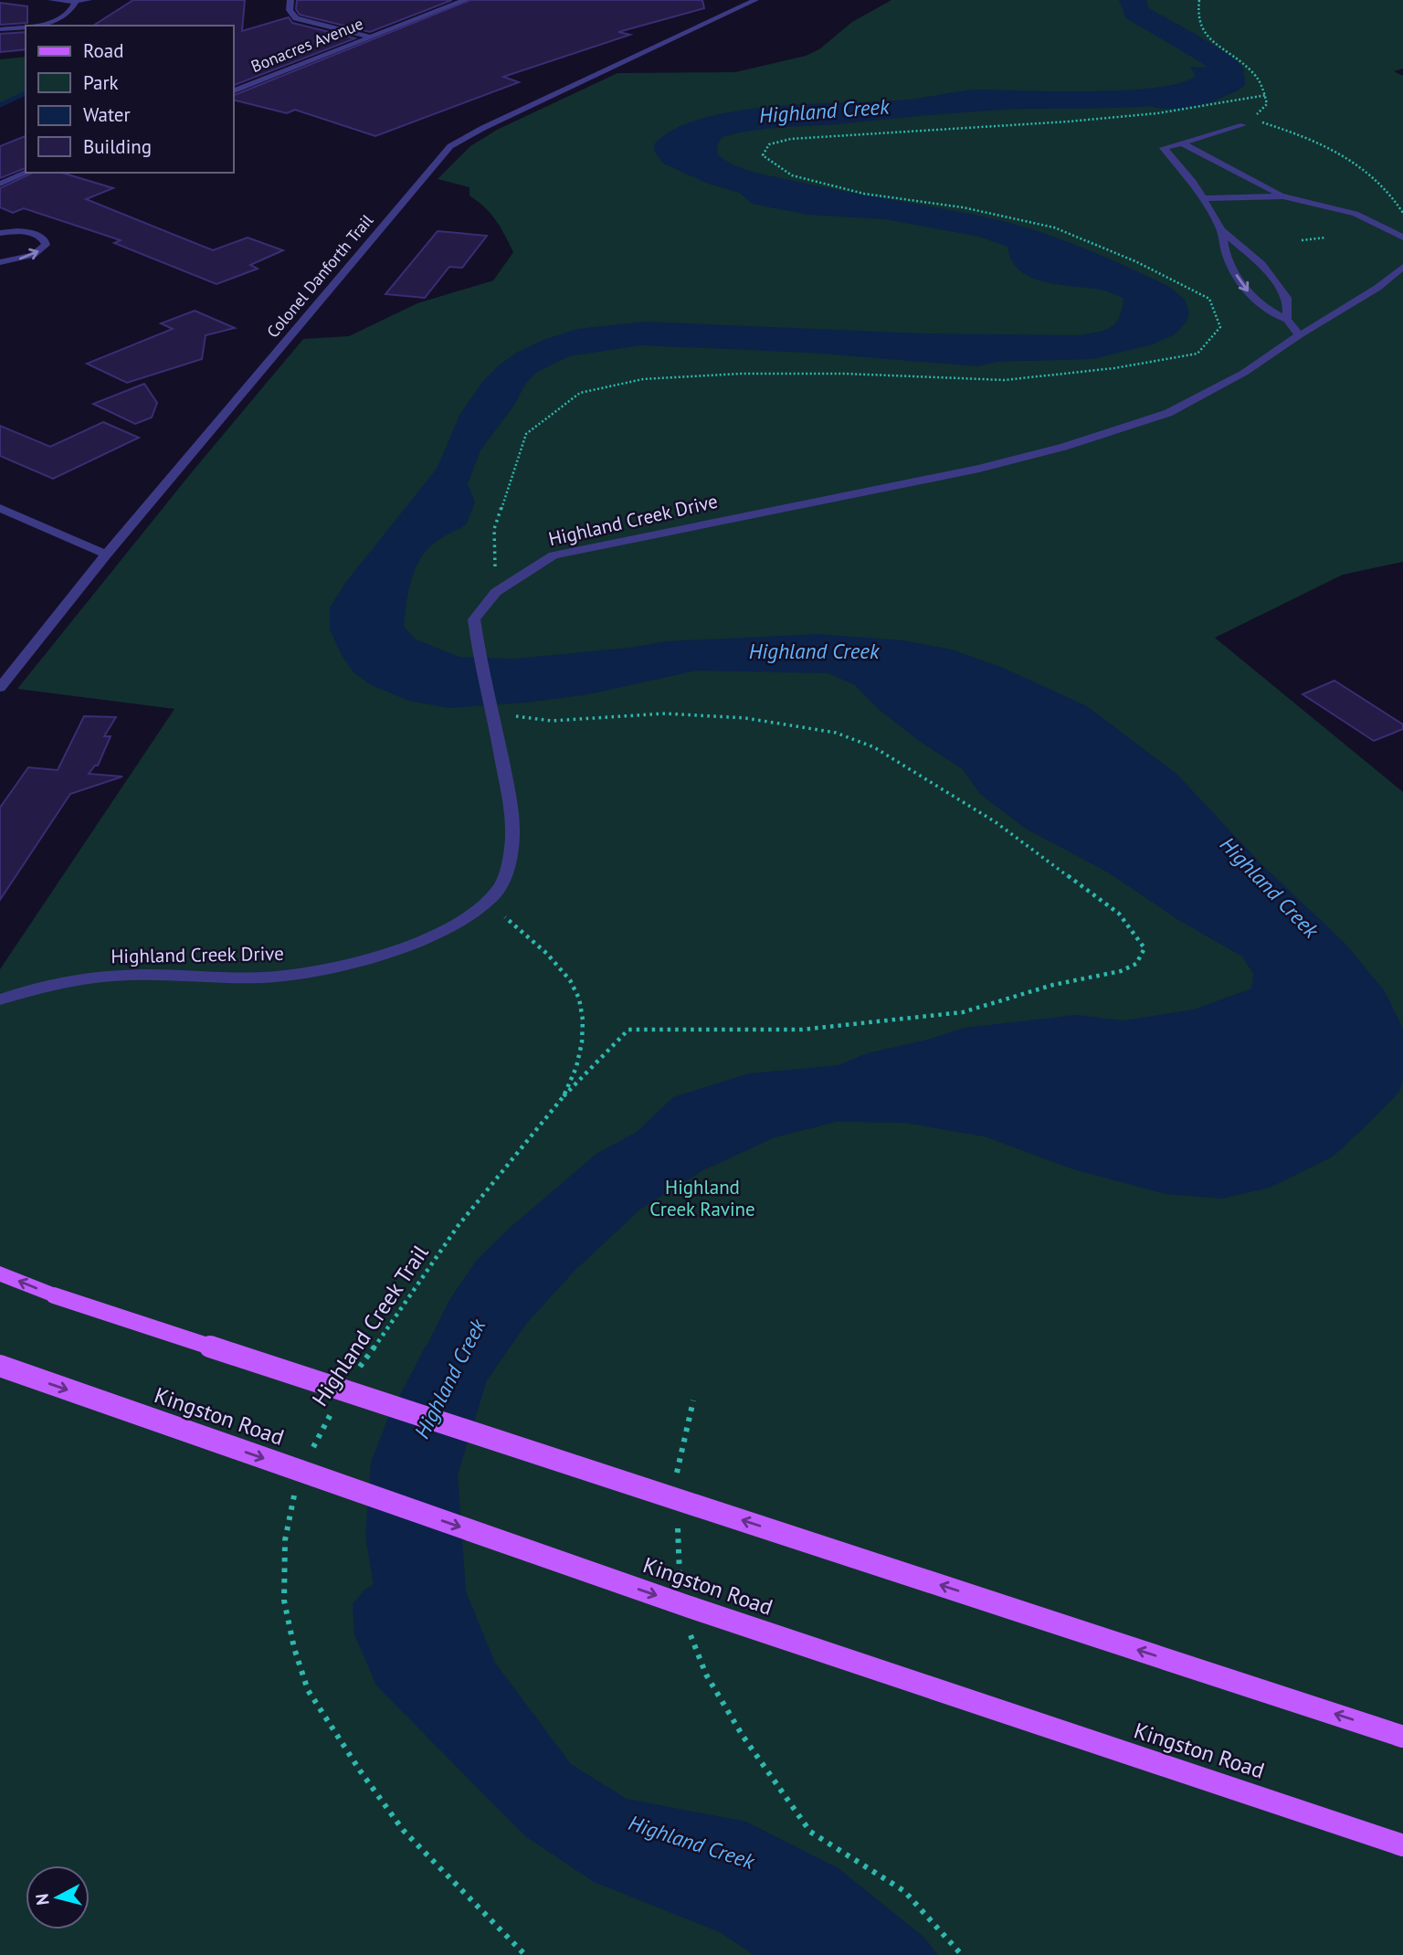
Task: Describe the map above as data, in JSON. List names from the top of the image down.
{
  "streets": {
    "main road": ["Kingston Road"],
    "street": ["Bonacres Avenue", "Colonel Danforth Trail", "Highland Creek Drive"],
    "path": ["Highland Creek Trail"]
  },
  "crossings": [
    ["Highland Creek Drive", "Highland Creek Trail"]
  ],
  "water": ["Highland Creek"],
  "parks": ["Highland Creek Ravine"],
  "legend": [
    "Road",
    "Park",
    "Water",
    "Building"
  ],
  "north": "left"
}
